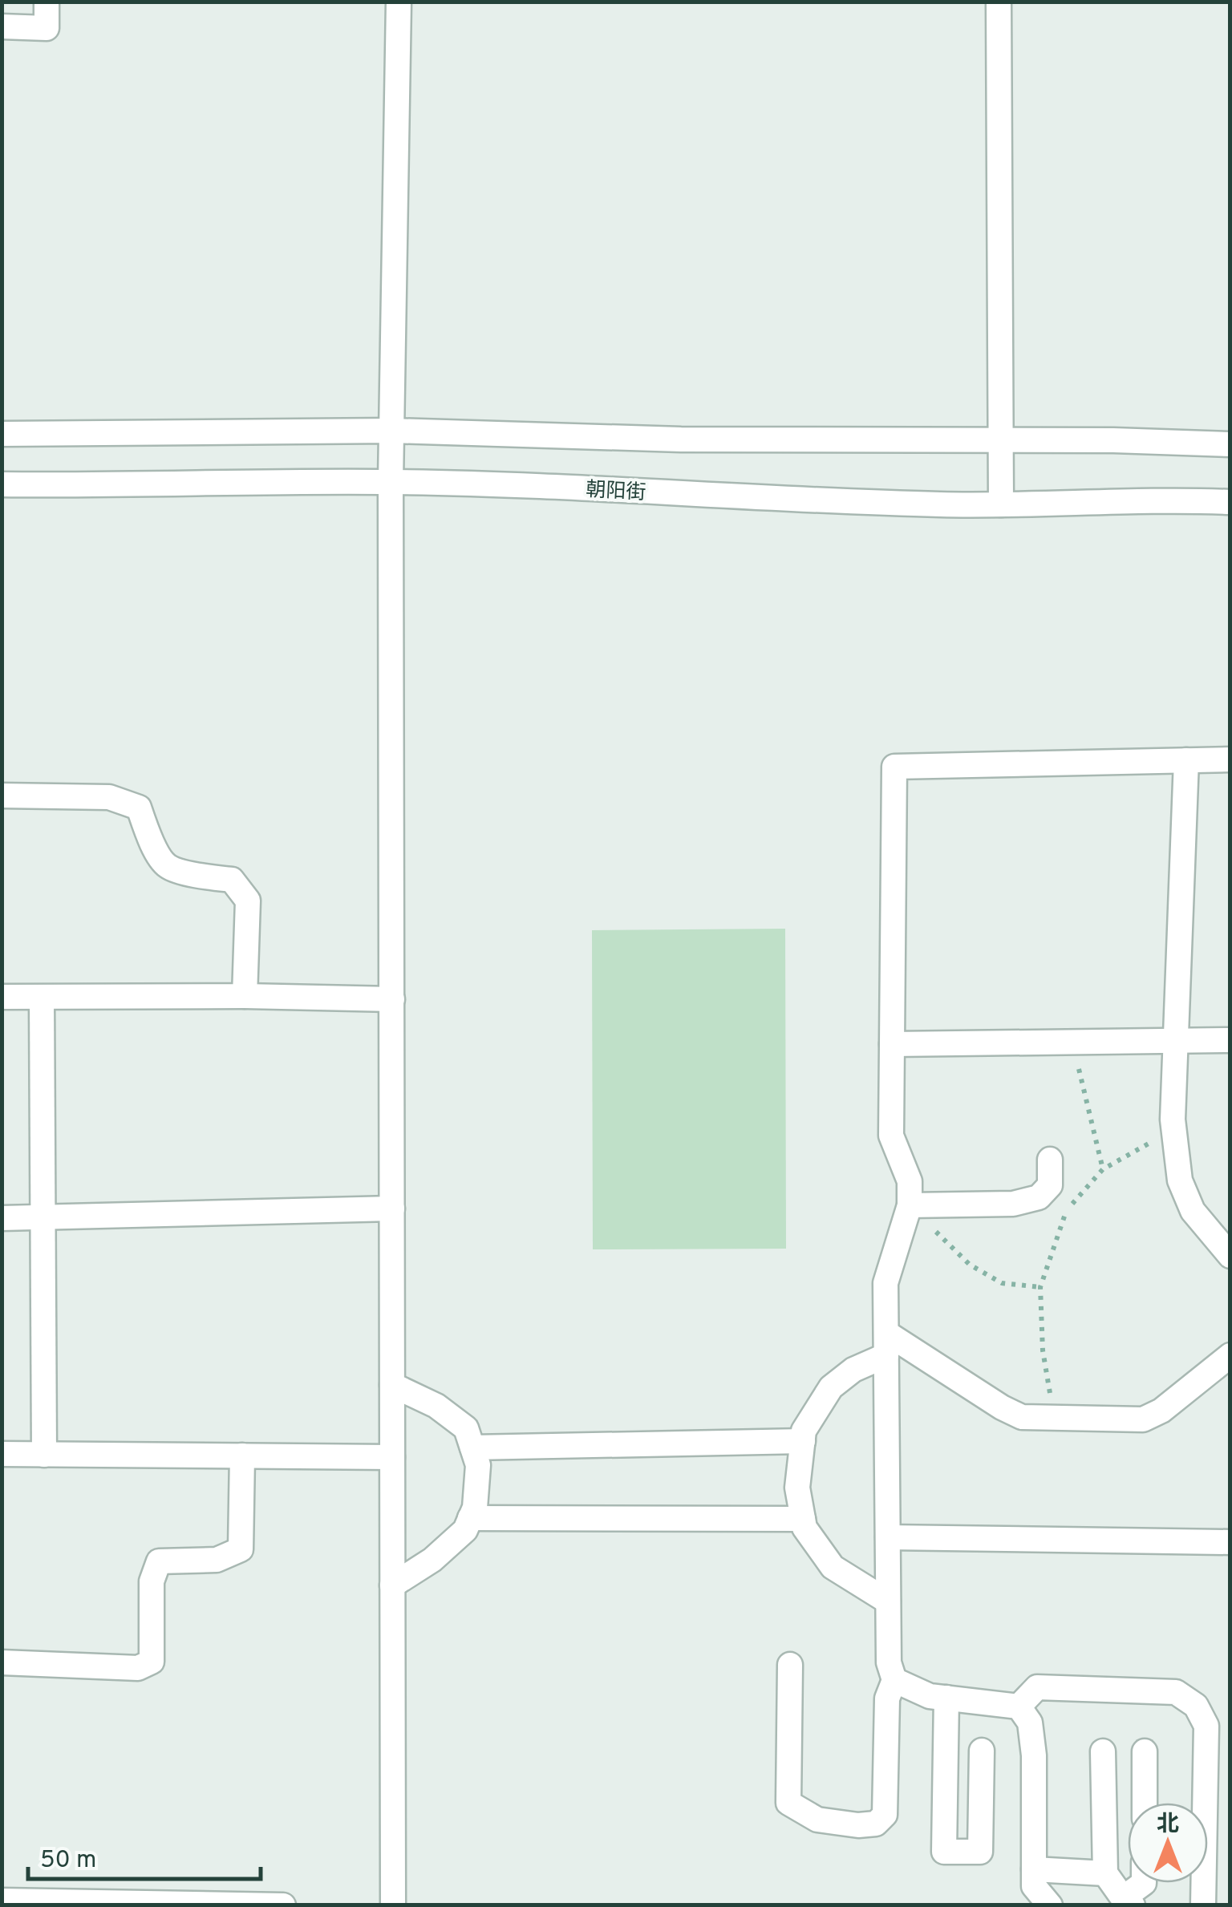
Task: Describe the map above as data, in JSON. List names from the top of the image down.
{
  "streets": {
    "street": ["朝阳街"]
  },
  "scale_bar": "50 m",
  "north": "top"
}
